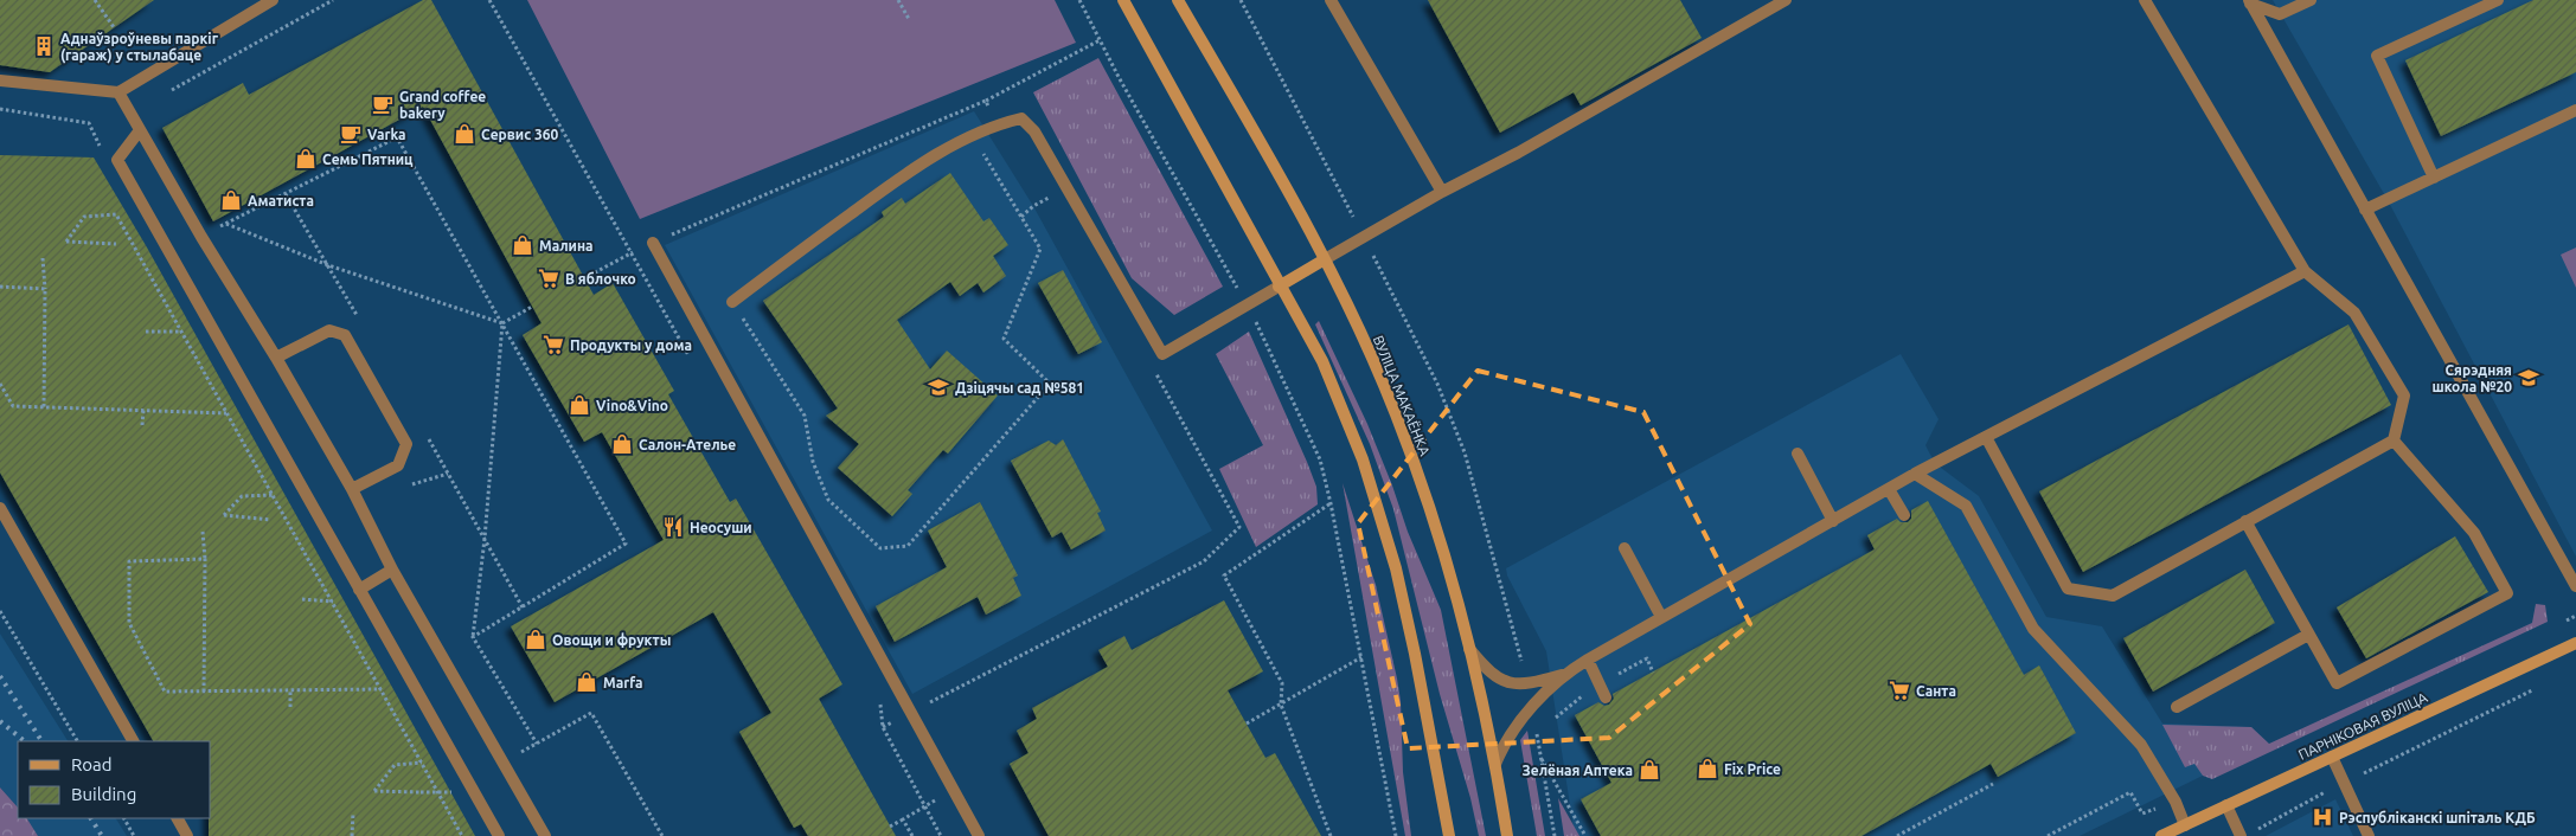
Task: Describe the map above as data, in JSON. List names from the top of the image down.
{
  "streets": {
    "street": ["ВУЛІЦА МАКАЁНКА", "ПАРНІКОВАЯ ВУЛІЦА"]
  },
  "places": {
    "building": ["Аднаўзроўневы паркіг (гараж) у стылабаце"],
    "cafe": ["Grand coffee bakery", "Varka"],
    "shop": [
      "Сервис 360",
      "Семь Пятниц",
      "Аматиста",
      "Малина",
      "Vino&Vino",
      "Салон-Ателье",
      "Овощи и фрукты",
      "Marfa",
      "Fix Price",
      "Зелёная Аптека"
    ],
    "supermarket": ["В яблочко", "Продукты у дома", "Санта"],
    "school or university": ["Сярэдняя школа №20", "Дзіцячы сад №581"],
    "restaurant": ["Неосуши"],
    "hospital": ["Рэспубліканскі шпіталь КДБ"]
  },
  "legend": ["Road", "Building"]
}
